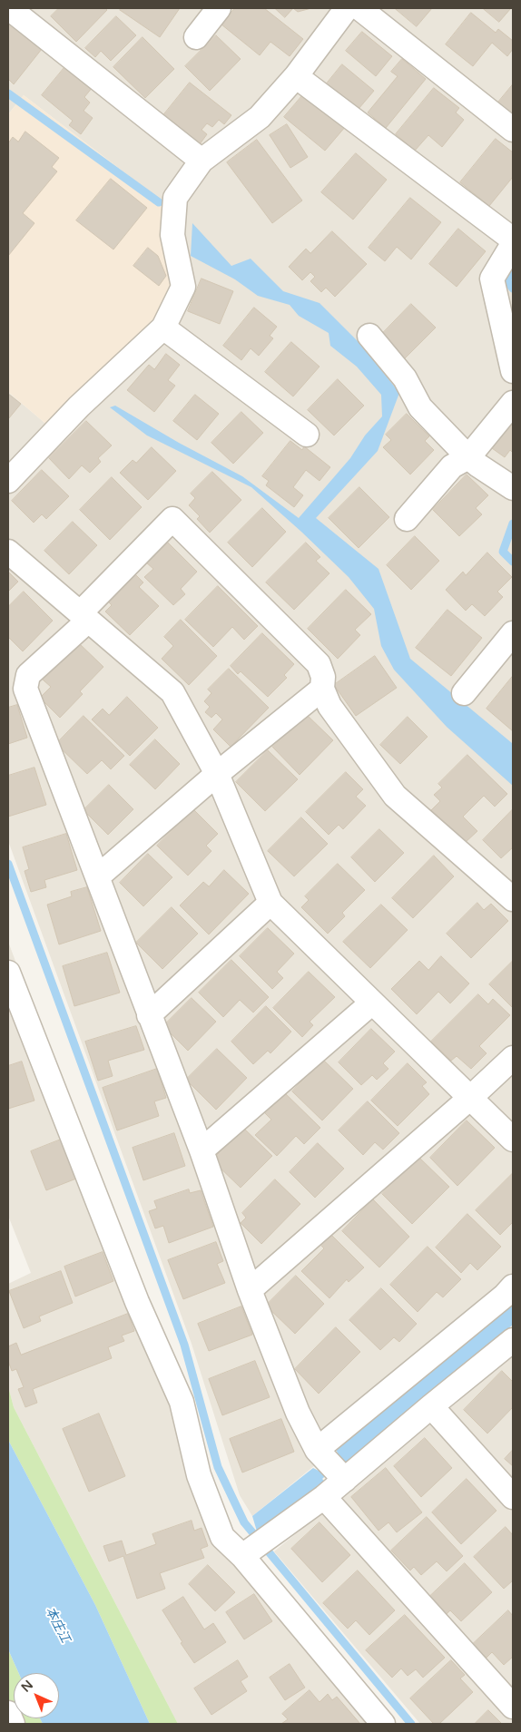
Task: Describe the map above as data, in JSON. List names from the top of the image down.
{
  "water": ["本庄江"],
  "north": "top left"
}
